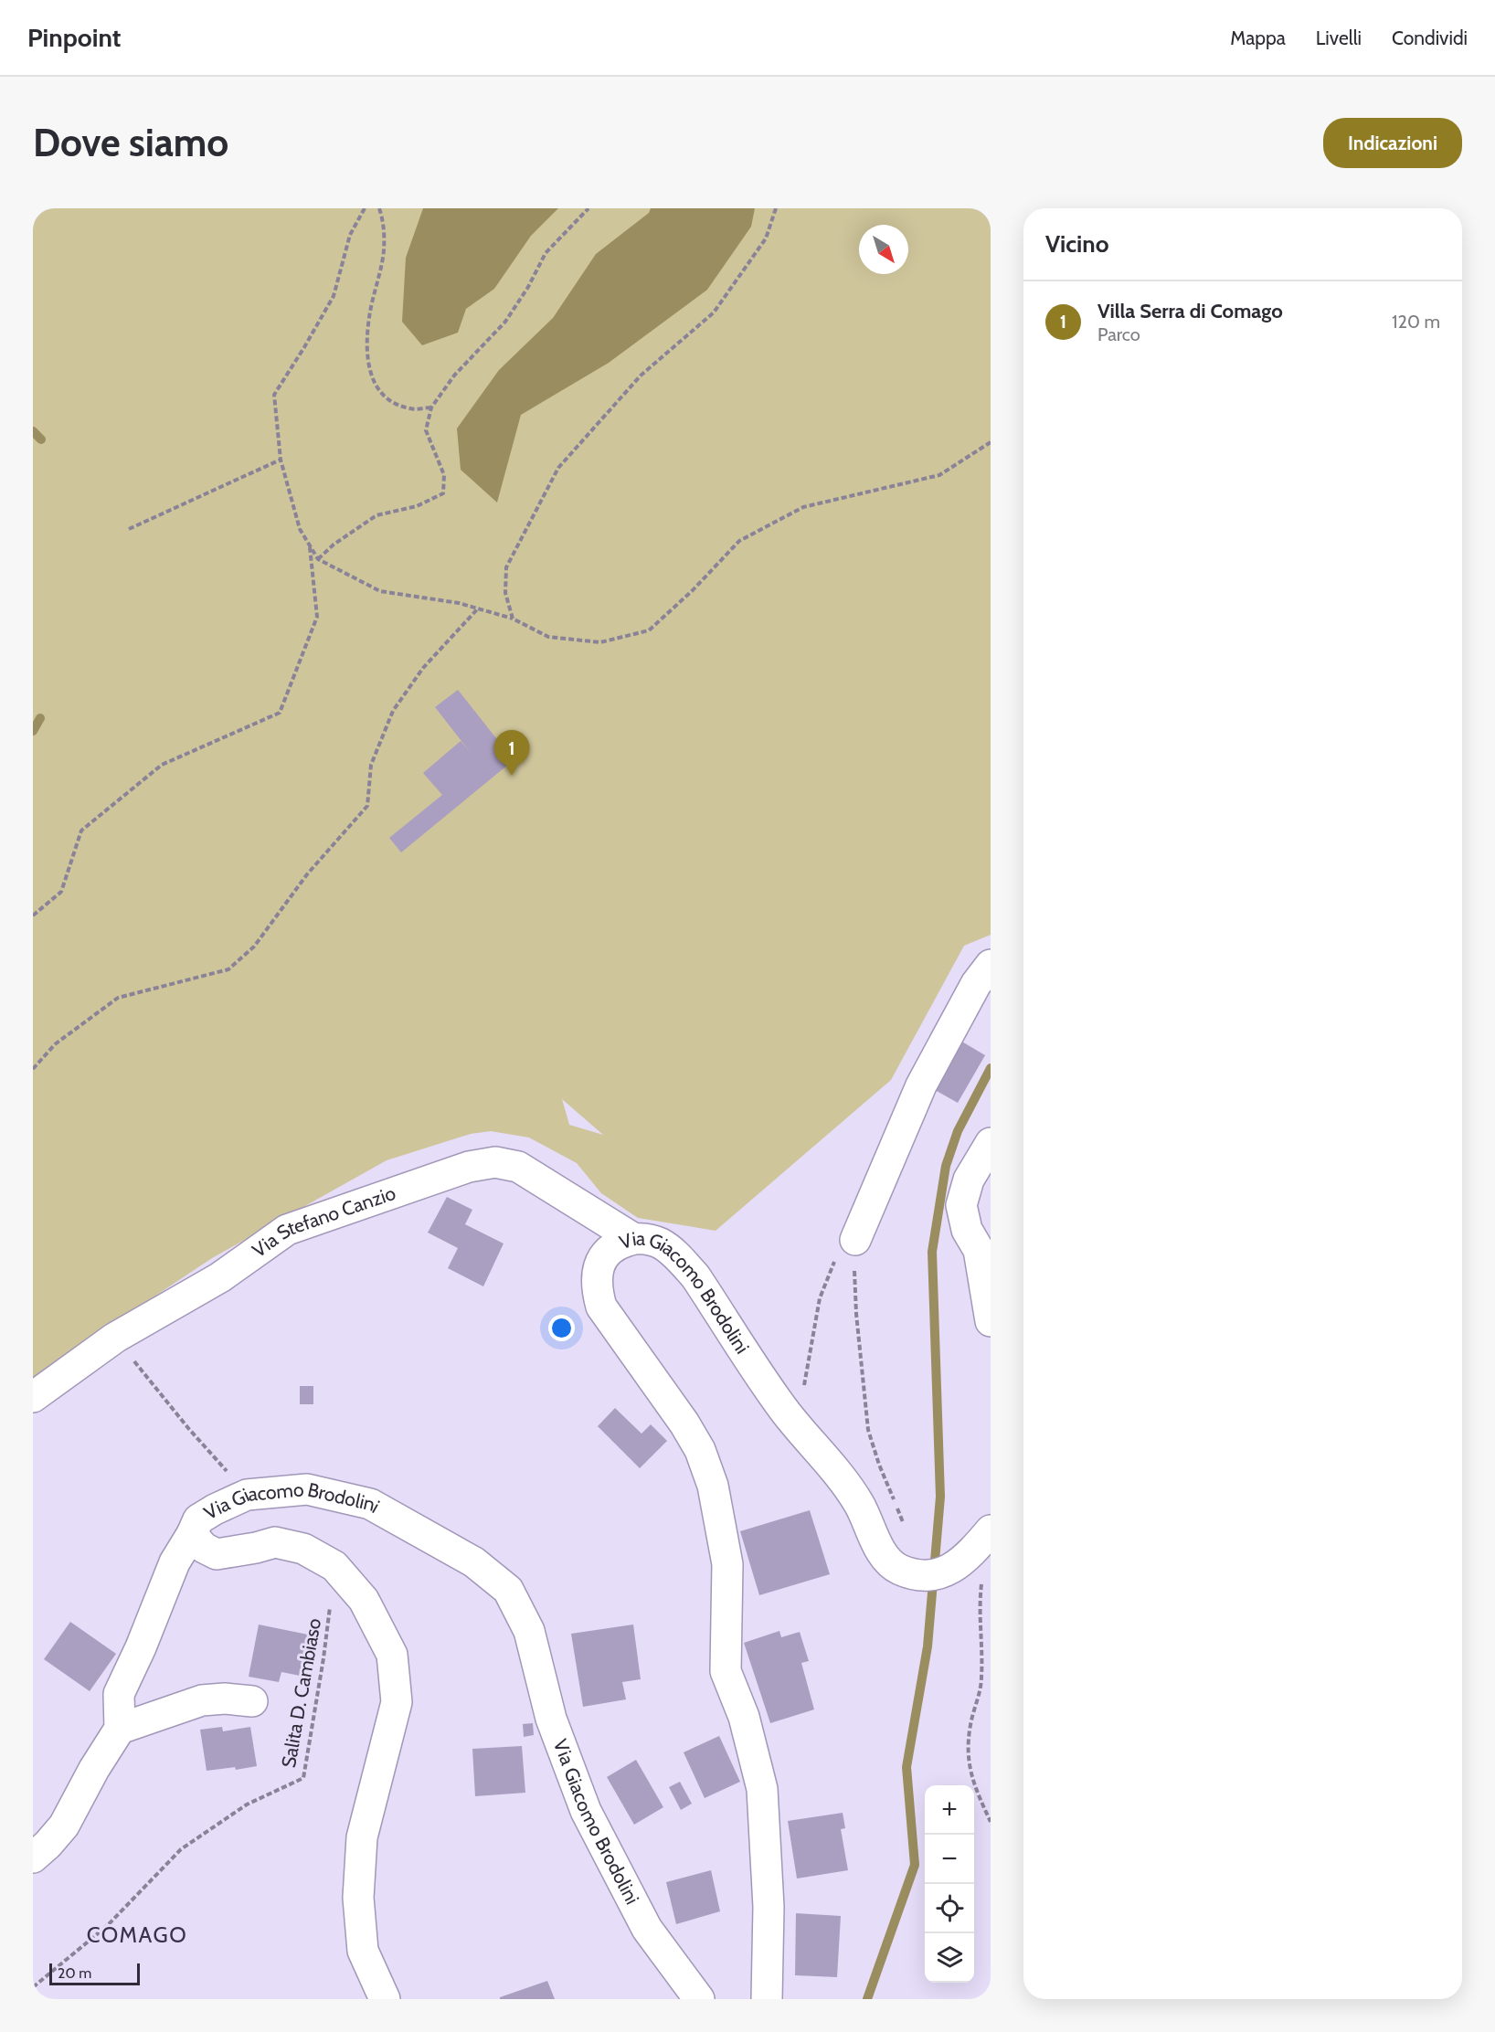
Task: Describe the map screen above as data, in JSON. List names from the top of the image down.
{
  "streets": {
    "street": ["Via Stefano Canzio", "Via Giacomo Brodolini"],
    "path": ["Salita D. Cambiaso"]
  },
  "crossings": [
    ["Via Stefano Canzio", "Via Giacomo Brodolini"],
    ["Via Giacomo Brodolini", "Salita D. Cambiaso"]
  ],
  "districts": ["COMAGO"],
  "scale_bar": "20 m",
  "north": "bottom right",
  "page": {
    "header": "Pinpoint",
    "nav": ["Mappa", "Livelli", "Condividi"],
    "buttons": "Indicazioni",
    "title": "Dove siamo",
    "heading": "Vicino",
    "list": [
      {
        "mark": "1",
        "name": "Villa Serra di Comago",
        "note": "Parco",
        "value": "120 m"
      }
    ],
    "pins": "1",
    "map_buttons": ["+", "−"],
    "scale": "20 m"
  }
}
